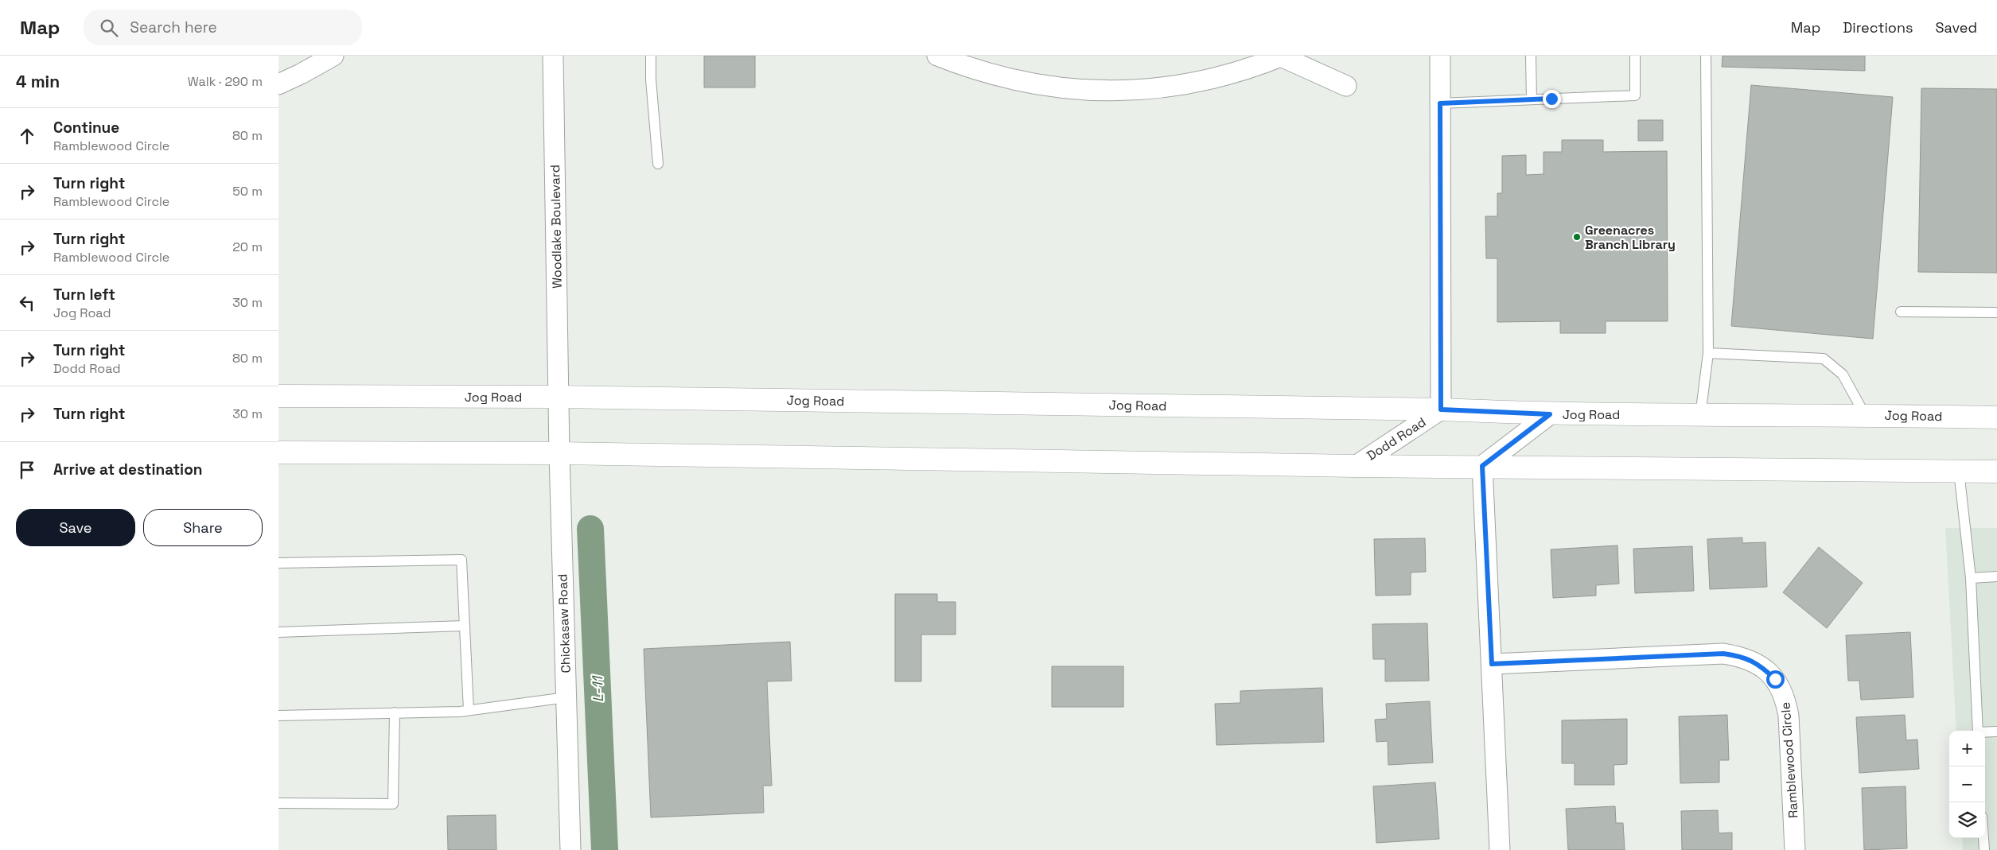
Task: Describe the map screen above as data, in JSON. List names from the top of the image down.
{
  "streets": {
    "main road": ["Jog Road"],
    "street": [
      "Woodlake Boulevard",
      "Dodd Road",
      "Chickasaw Road",
      "Ramblewood Circle"
    ]
  },
  "crossings": [
    ["Woodlake Boulevard", "Jog Road"],
    ["Woodlake Boulevard", "Chickasaw Road"],
    ["Jog Road", "Dodd Road"],
    ["Jog Road", "Chickasaw Road"]
  ],
  "water": ["L-11"],
  "places": ["Greenacres Branch Library"],
  "page": {
    "header": "Map",
    "search": "Search here",
    "nav": ["Map", "Directions", "Saved"],
    "heading": ["4 min", "Walk · 290 m"],
    "list": [
      ["Continue", "Ramblewood Circle", "80 m"],
      ["Turn right", "Ramblewood Circle", "50 m"],
      ["Turn right", "Ramblewood Circle", "20 m"],
      ["Turn left", "Jog Road", "30 m"],
      ["Turn right", "Dodd Road", "80 m"],
      ["Turn right", "30 m"],
      "Arrive at destination"
    ],
    "buttons": ["Save", "Share"],
    "map_buttons": ["+", "−"]
  }
}
